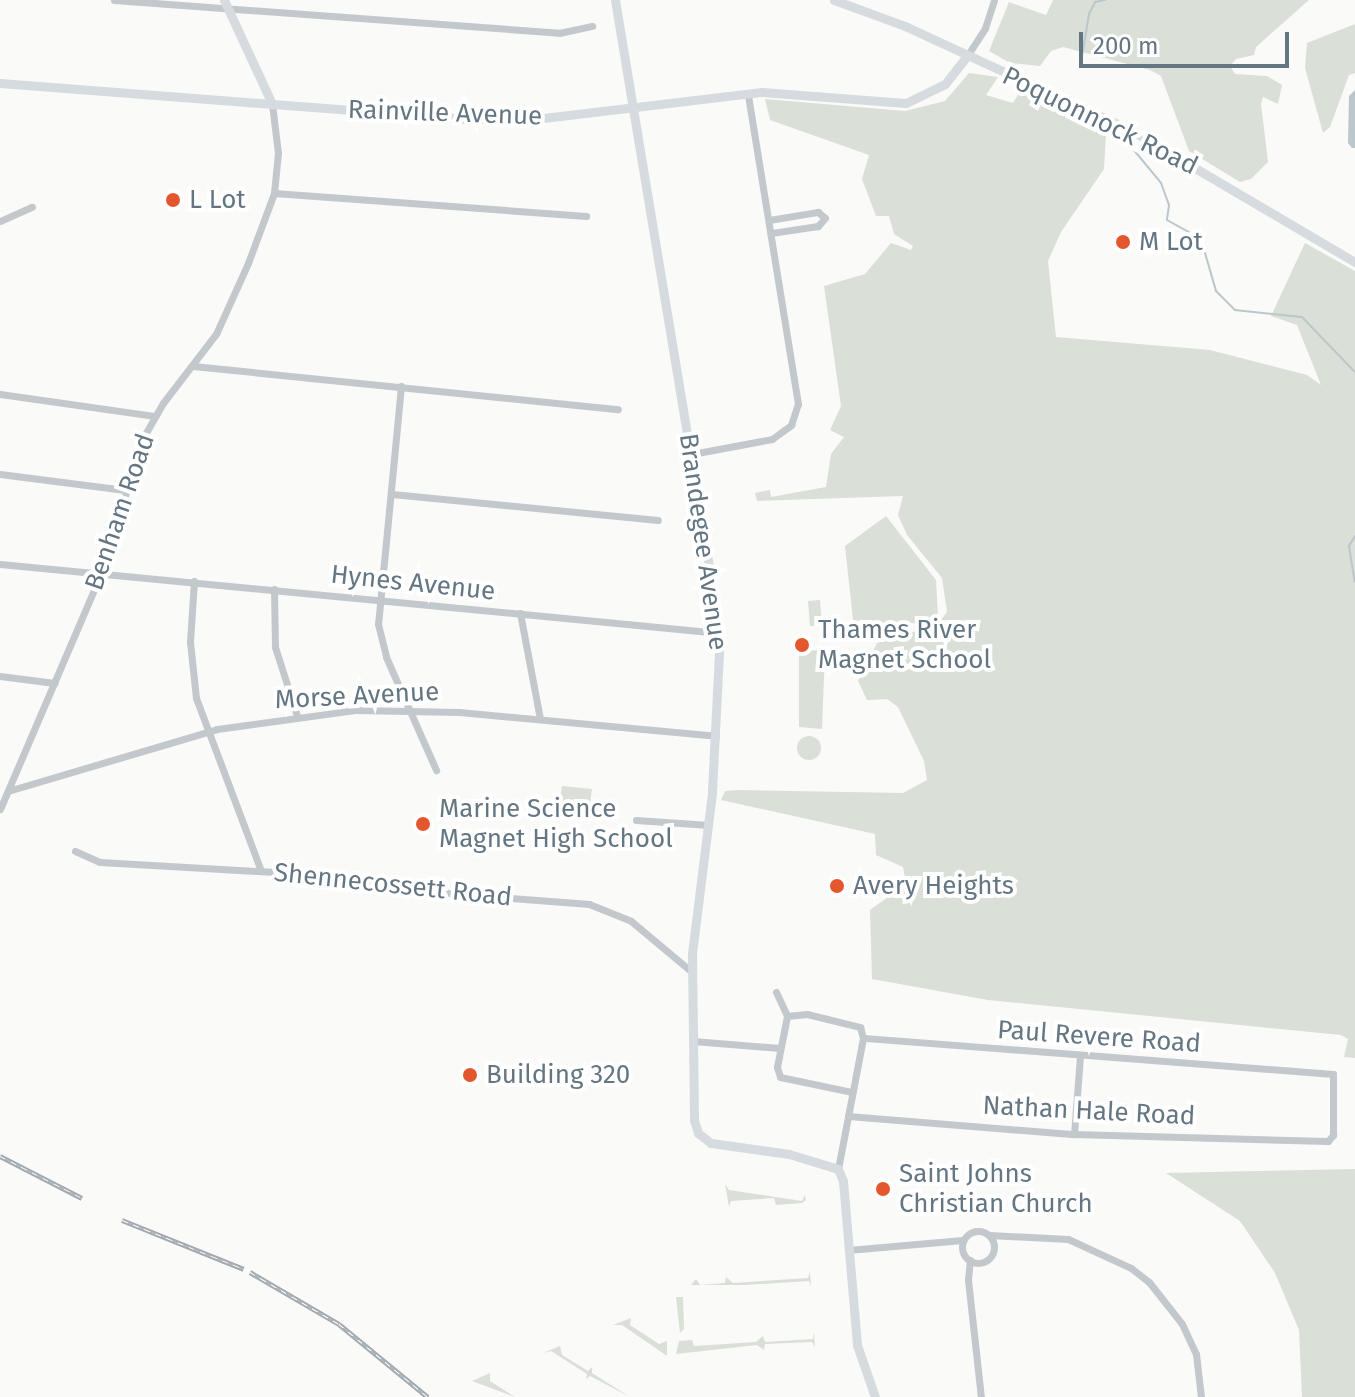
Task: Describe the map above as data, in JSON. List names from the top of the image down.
{
  "streets": {
    "main road": [
      "Rainville Avenue",
      "Poquonnock Road",
      "Benham Road",
      "Brandegee Avenue"
    ],
    "street": [
      "Hynes Avenue",
      "Morse Avenue",
      "Shennecossett Road",
      "Paul Revere Road",
      "Nathan Hale Road"
    ]
  },
  "crossings": [
    ["Rainville Avenue", "Poquonnock Road"],
    ["Rainville Avenue", "Benham Road"],
    ["Rainville Avenue", "Brandegee Avenue"],
    ["Benham Road", "Hynes Avenue"],
    ["Benham Road", "Morse Avenue"],
    ["Brandegee Avenue", "Hynes Avenue"],
    ["Brandegee Avenue", "Morse Avenue"],
    ["Brandegee Avenue", "Shennecossett Road"],
    ["Paul Revere Road", "Nathan Hale Road"]
  ],
  "places": [
    "L Lot",
    "M Lot",
    "Thames River Magnet School",
    "Marine Science Magnet High School",
    "Avery Heights",
    "Building 320",
    "Saint Johns Christian Church"
  ],
  "scale_bar": "200 m"
}
